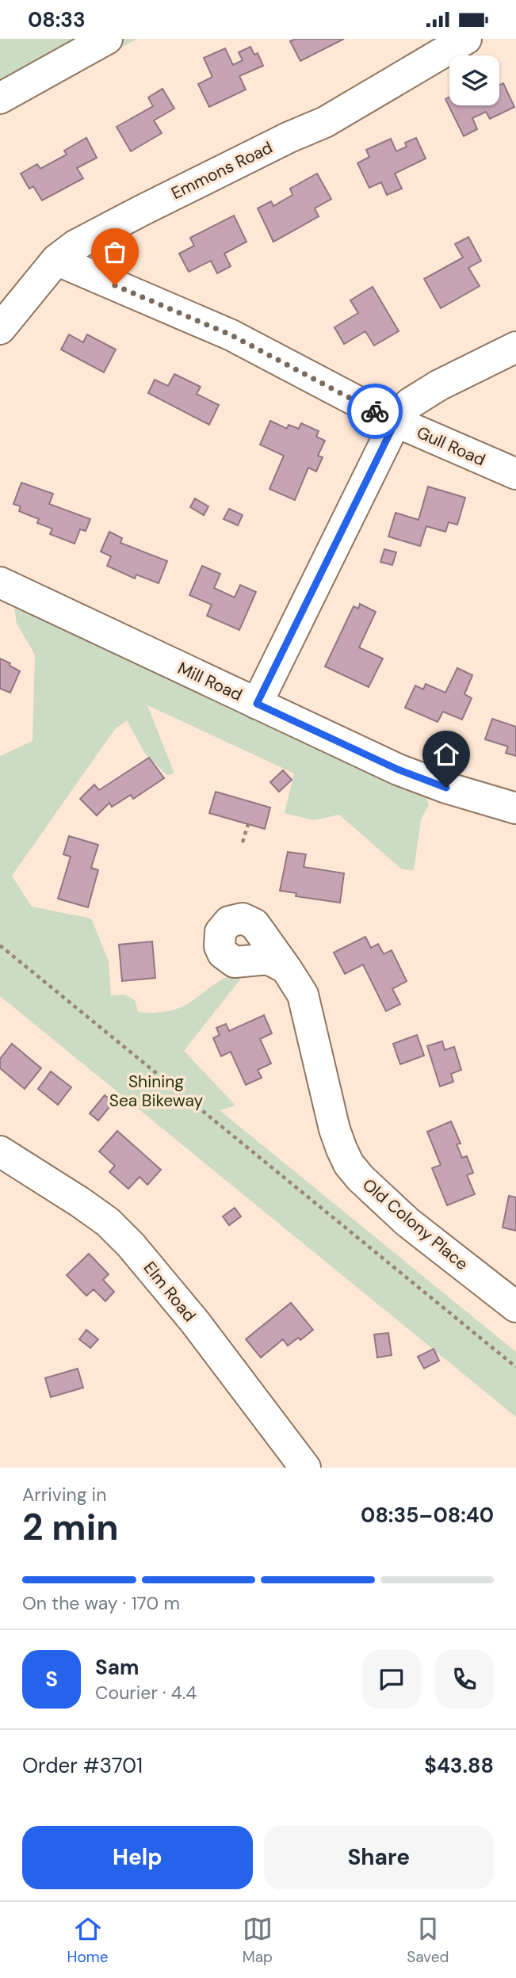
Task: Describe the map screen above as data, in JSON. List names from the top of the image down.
{
  "streets": {
    "street": [
      "Emmons Road",
      "Gull Road",
      "Mill Road",
      "Old Colony Place",
      "Elm Road"
    ]
  },
  "crossings": [
    ["Emmons Road", "Gull Road"]
  ],
  "parks": ["Shining Sea Bikeway"],
  "page": {
    "status": "08:33",
    "heading": ["2 min", "Arriving in", "08:35–08:40"],
    "panel": [
      "Sam",
      "Courier · 4.4",
      "Order #3701",
      "$43.88"
    ],
    "bar": "On the way · 170 m",
    "round": "S",
    "buttons": ["Help", "Share"],
    "tabs": ["Home", "Map", "Saved"]
  }
}
